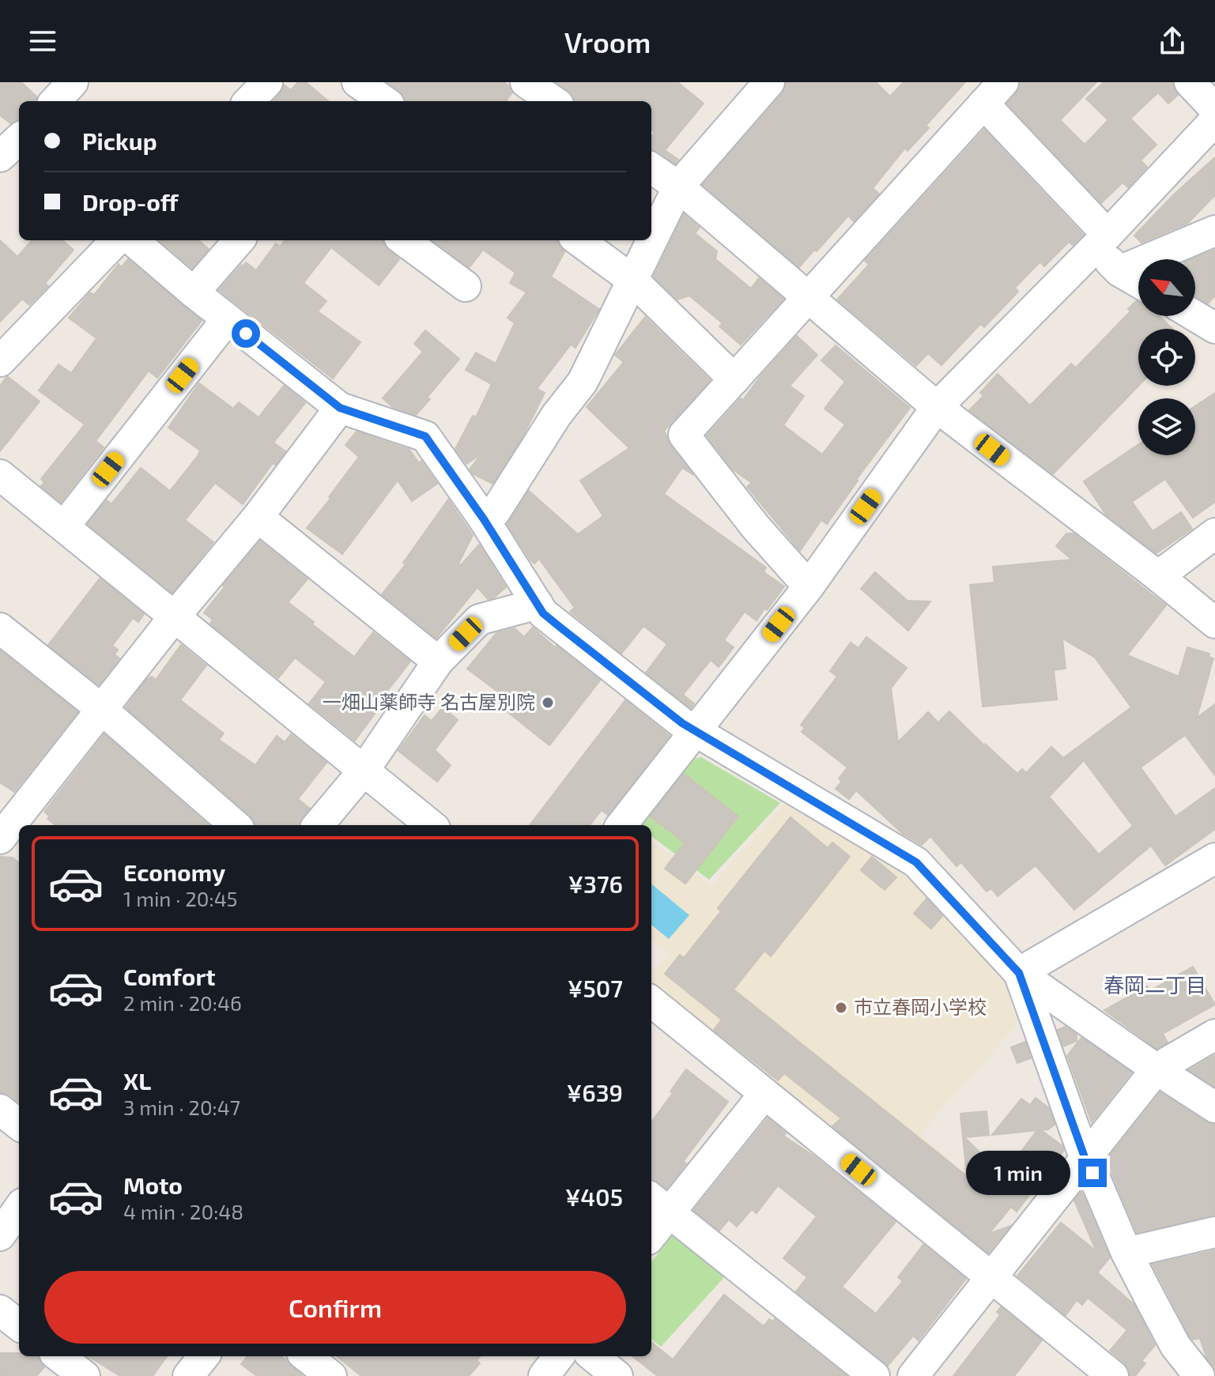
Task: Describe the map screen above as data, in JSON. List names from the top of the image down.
{
  "districts": ["春岡二丁目"],
  "places": ["一畑山薬師寺 名古屋別院", "市立春岡小学校"],
  "north": "top left",
  "page": {
    "header": "Vroom",
    "banner": ["Pickup", "Drop-off"],
    "list": [
      {
        "name": "Economy",
        "note": "1 min · 20:45",
        "value": "¥376"
      },
      {
        "name": "Comfort",
        "note": "2 min · 20:46",
        "value": "¥507"
      },
      {
        "name": "XL",
        "note": "3 min · 20:47",
        "value": "¥639"
      },
      {
        "name": "Moto",
        "note": "4 min · 20:48",
        "value": "¥405"
      }
    ],
    "bubble": "1 min",
    "buttons": "Confirm"
  }
}
